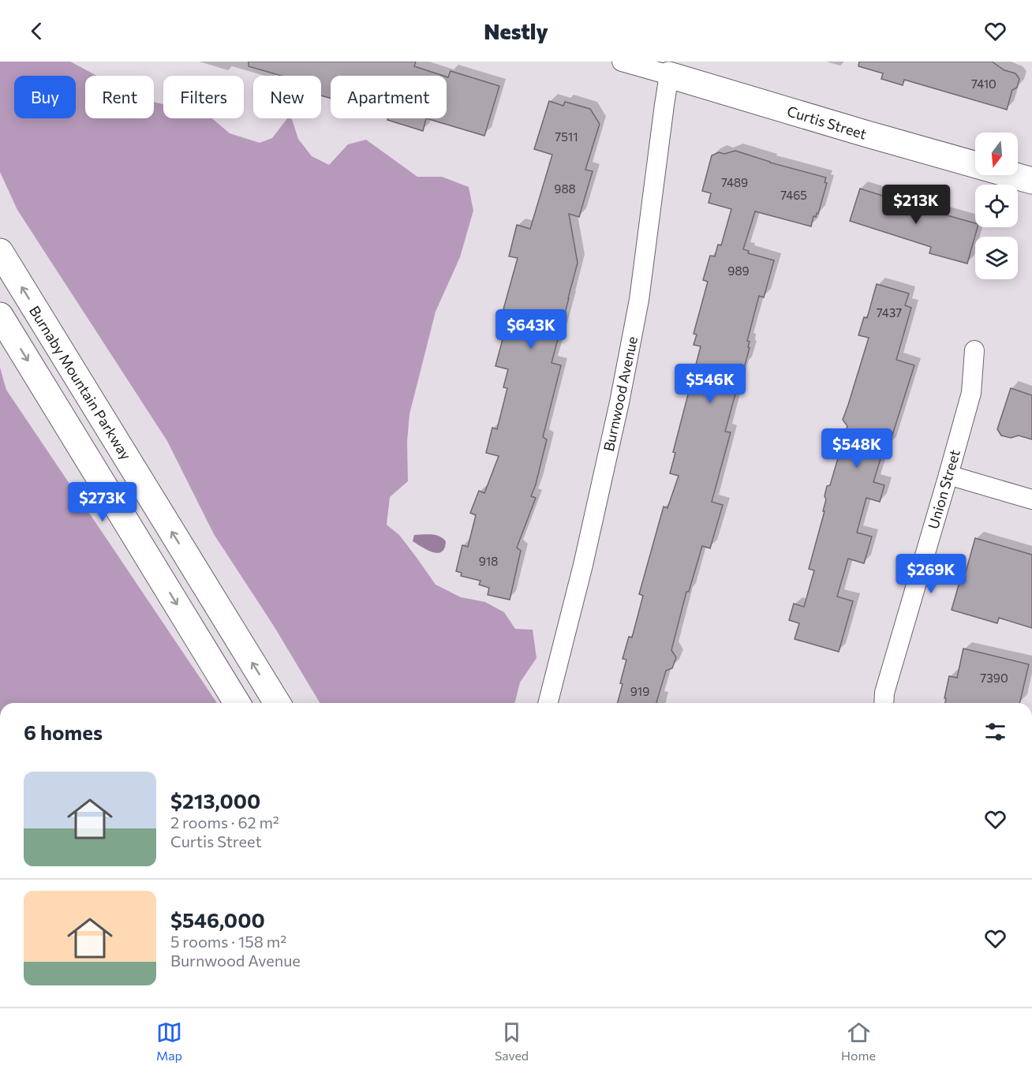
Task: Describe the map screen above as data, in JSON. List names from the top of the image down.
{
  "streets": {
    "main road": ["Curtis Street", "Burnaby Mountain Parkway"],
    "street": ["Burnwood Avenue", "Union Street"]
  },
  "crossings": [
    ["Curtis Street", "Burnwood Avenue"]
  ],
  "house_numbers": [
    "7410",
    "7511",
    "7489",
    "988",
    "7465",
    "989",
    "7437",
    "918",
    "7390",
    "919"
  ],
  "north": "bottom",
  "page": {
    "header": "Nestly",
    "chip": [
      "Buy",
      "Rent",
      "Filters",
      "New",
      "Apartment"
    ],
    "price": [
      "$213K",
      "$643K",
      "$546K",
      "$548K",
      "$273K",
      "$269K"
    ],
    "heading": "6 homes",
    "list": [
      {
        "name": "$213,000",
        "note": "2 rooms · 62 m² · Curtis Street"
      },
      {
        "name": "$546,000",
        "note": "5 rooms · 158 m² · Burnwood Avenue"
      }
    ],
    "tabs": ["Map", "Saved", "Home"]
  }
}
